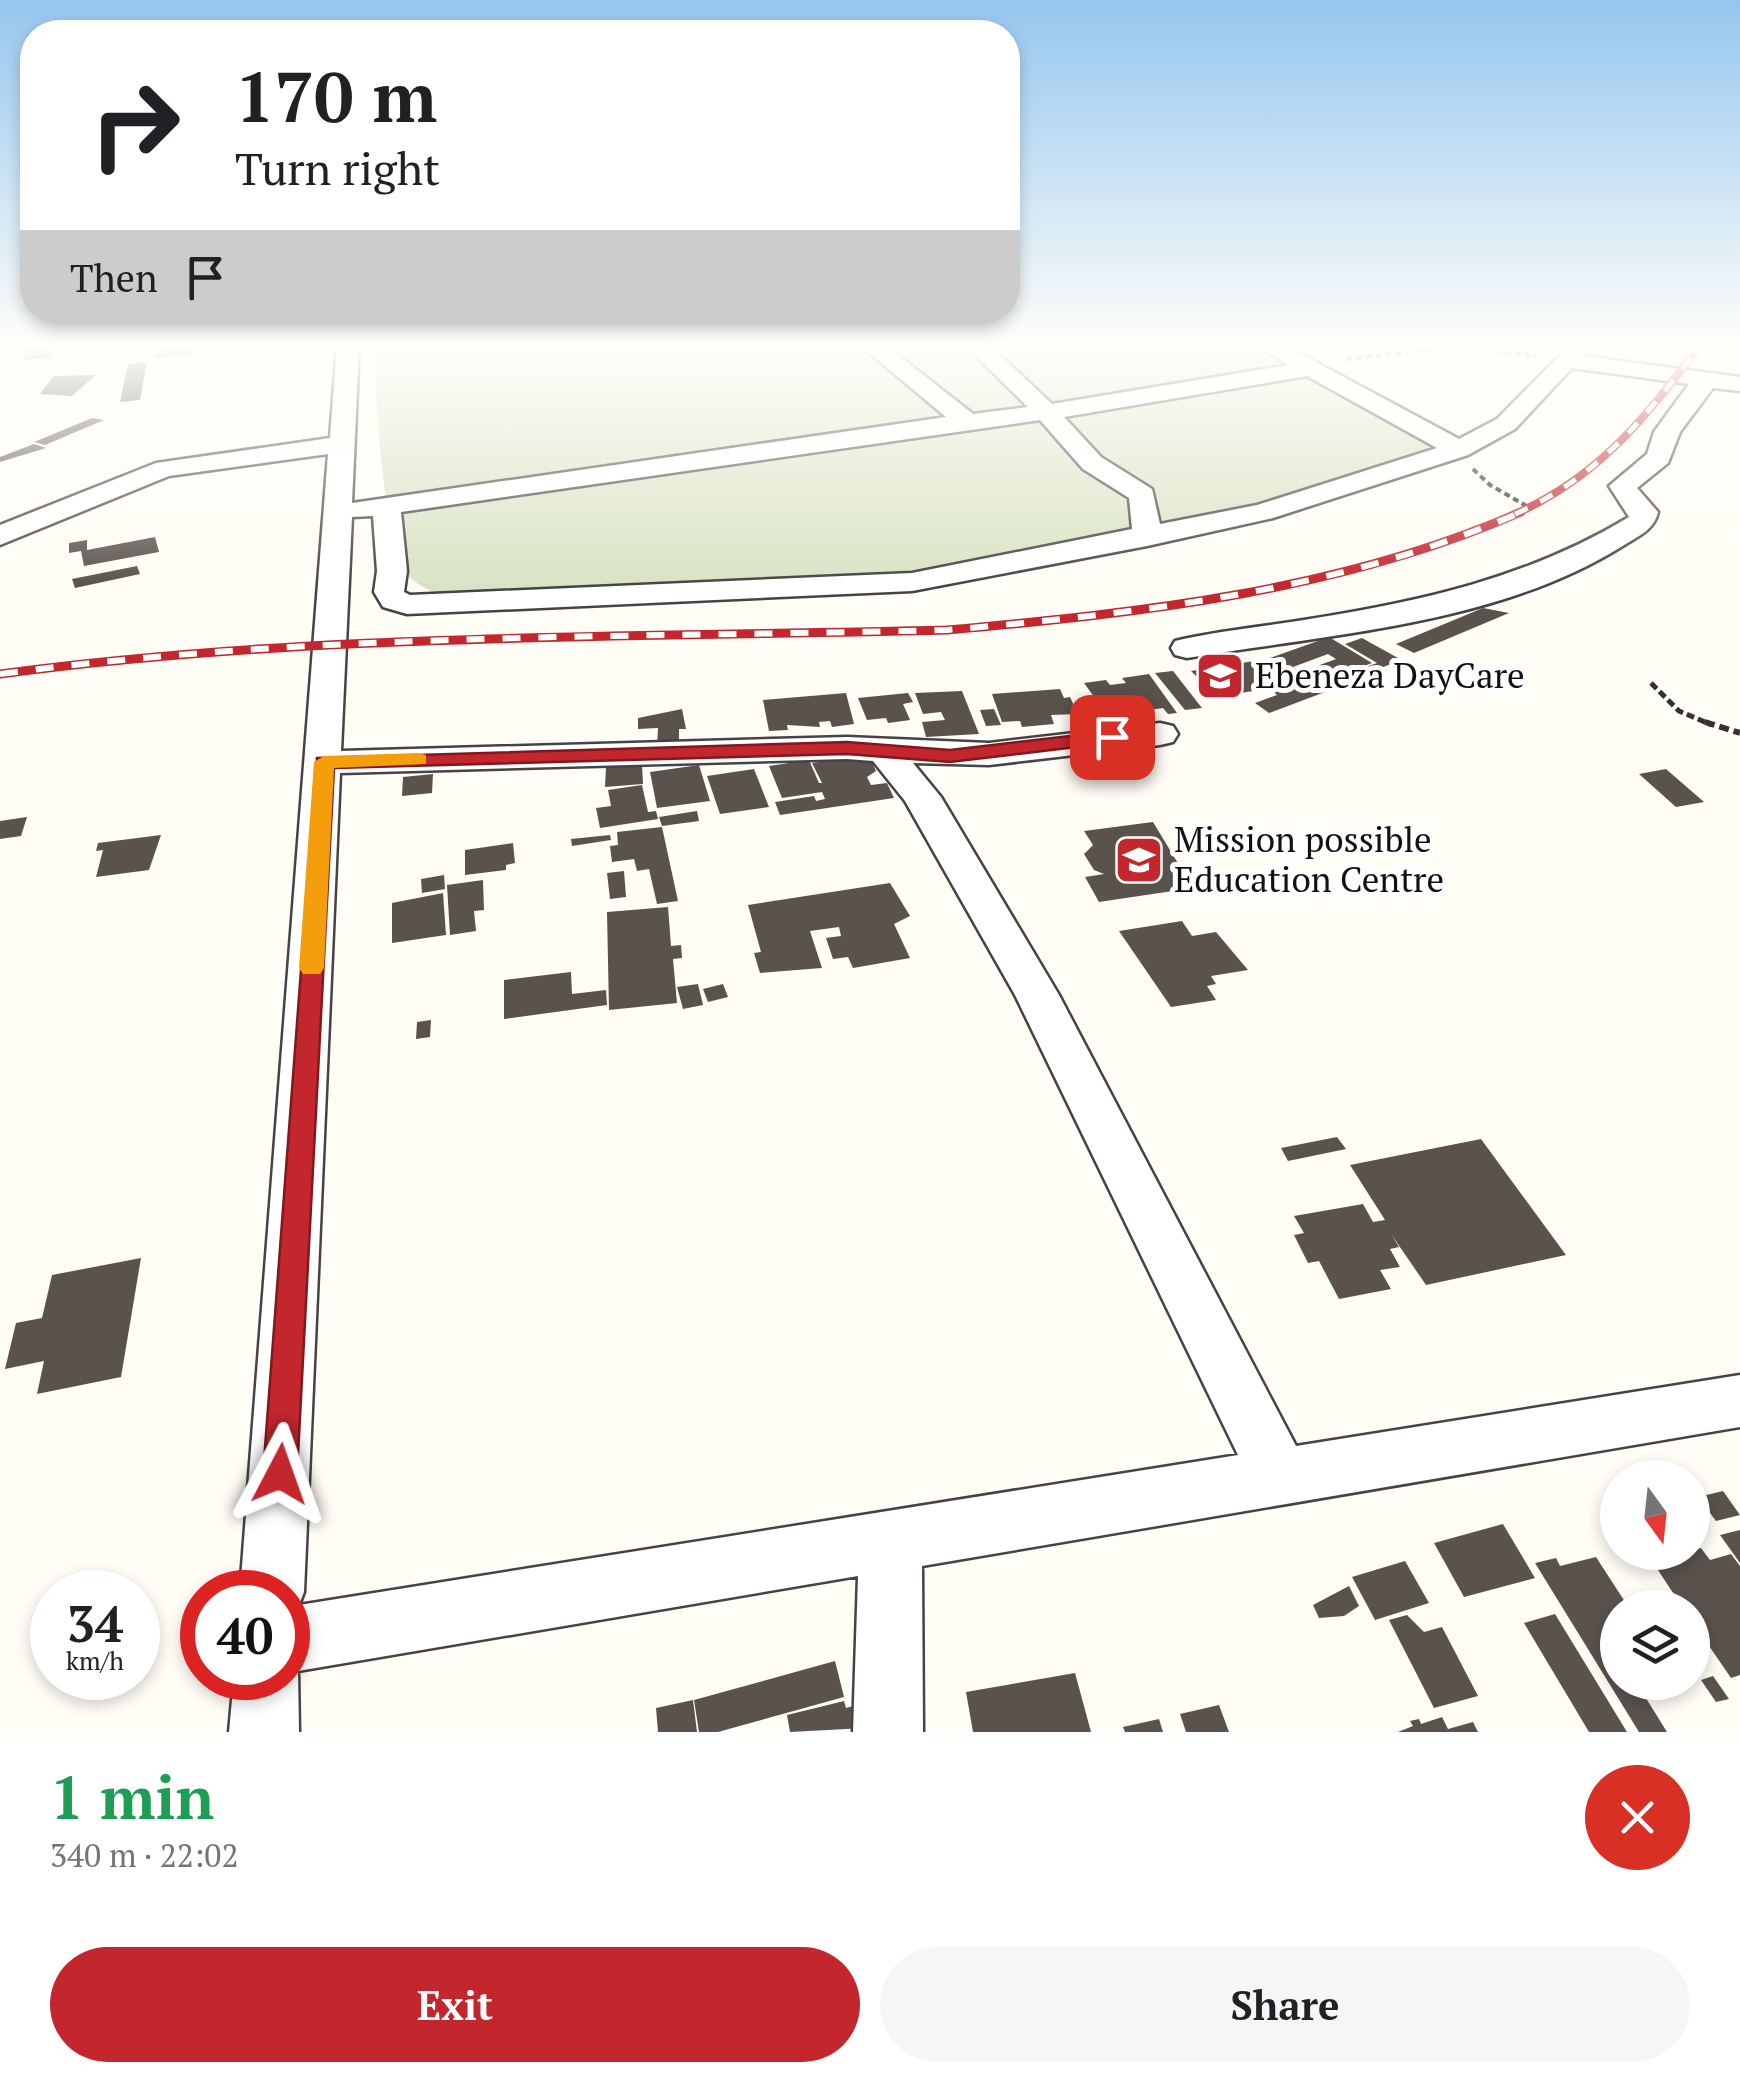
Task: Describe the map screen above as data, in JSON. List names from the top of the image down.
{
  "places": {
    "school or university": ["Ebeneza DayCare", "Mission possible Education Centre"]
  },
  "north": "bottom",
  "page": {
    "turn": ["170 m", "Turn right"],
    "then": "Then",
    "speed": "34 km/h",
    "limit": "40",
    "heading": ["1 min", "340 m · 22:02"],
    "buttons": ["Exit", "Share"]
  }
}
